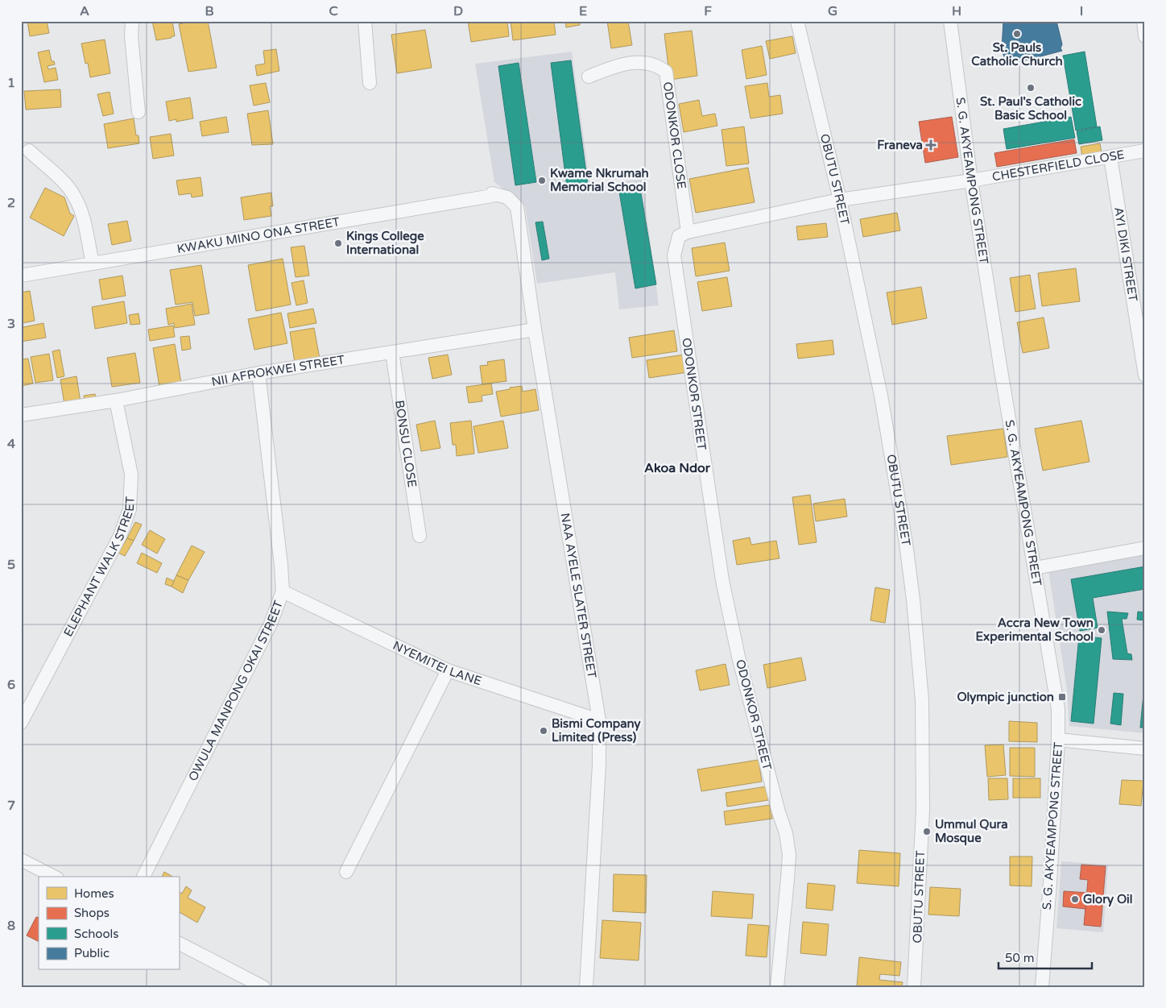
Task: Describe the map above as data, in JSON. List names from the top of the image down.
{
  "streets": {
    "street": [
      "ODONKOR CLOSE",
      "CHESTERFIELD CLOSE",
      "OBUTU STREET",
      "S. G. AKYEAMPONG STREET",
      "KWAKU MINO ONA STREET",
      "AYI DIKI STREET",
      "NII AFROKWEI STREET",
      "ODONKOR STREET",
      "BONSU CLOSE",
      "ELEPHANT WALK STREET",
      "NAA AYELE SLATER STREET",
      "NYEMITEI LANE",
      "OWULA MANPONG OKAI STREET"
    ]
  },
  "crossings": [
    ["ODONKOR CLOSE", "ODONKOR STREET"],
    ["CHESTERFIELD CLOSE", "S. G. AKYEAMPONG STREET"],
    ["CHESTERFIELD CLOSE", "AYI DIKI STREET"],
    ["KWAKU MINO ONA STREET", "NAA AYELE SLATER STREET"],
    ["NII AFROKWEI STREET", "BONSU CLOSE"],
    ["NII AFROKWEI STREET", "ELEPHANT WALK STREET"],
    ["NII AFROKWEI STREET", "NAA AYELE SLATER STREET"],
    ["NII AFROKWEI STREET", "OWULA MANPONG OKAI STREET"],
    ["NAA AYELE SLATER STREET", "NYEMITEI LANE"],
    ["NYEMITEI LANE", "OWULA MANPONG OKAI STREET"]
  ],
  "districts": ["Akoa Ndor"],
  "places": {
    "other": [
      "St. Pauls Catholic Church",
      "St. Paul's Catholic Basic School",
      "Kwame Nkrumah Memorial School",
      "Kings College International",
      "Accra New Town Experimental School",
      "Bismi Company Limited (Press)",
      "Ummul Qura Mosque",
      "Glory Oil"
    ],
    "health": ["Franeva"],
    "transit": ["Olympic junction"]
  },
  "legend": [
    "Homes",
    "Shops",
    "Schools",
    "Public"
  ],
  "scale_bar": "50 m",
  "grid": {
    "columns": [
      "A",
      "B",
      "C",
      "D",
      "E",
      "F",
      "G",
      "H",
      "I"
    ],
    "rows": [
      "1",
      "2",
      "3",
      "4",
      "5",
      "6",
      "7",
      "8"
    ]
  }
}
